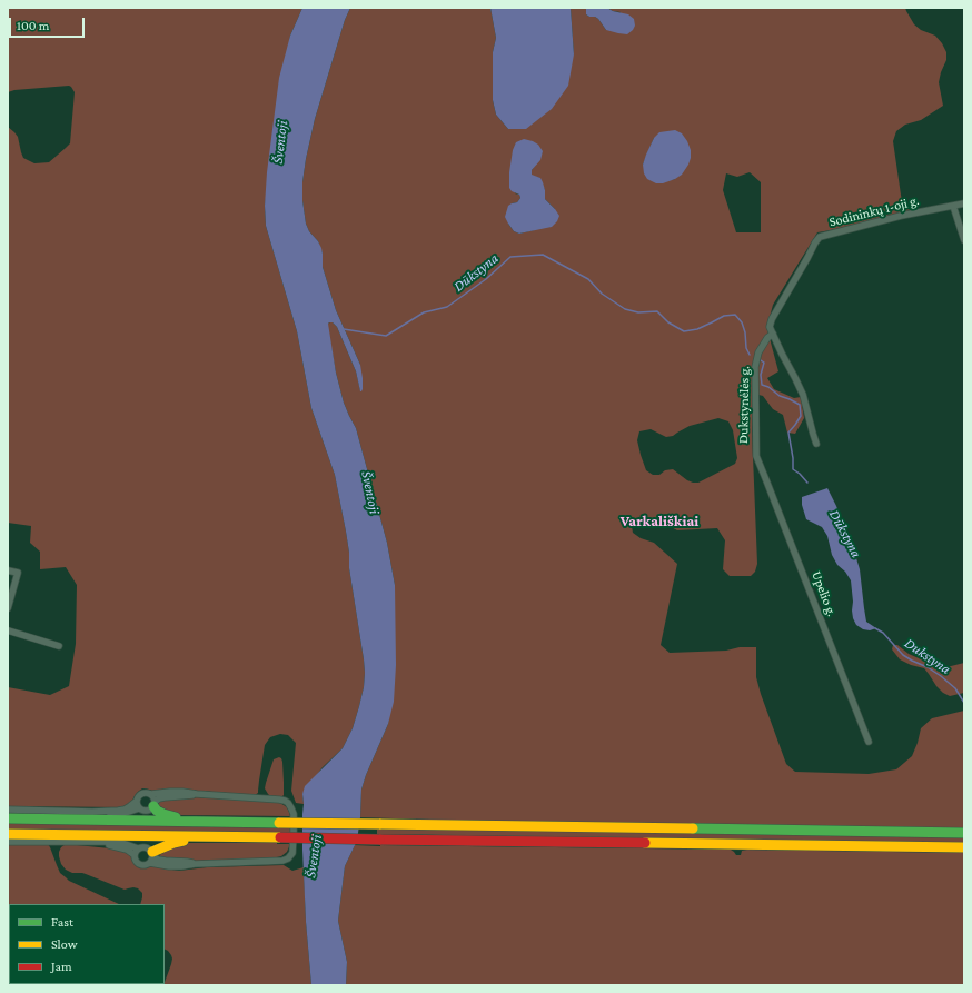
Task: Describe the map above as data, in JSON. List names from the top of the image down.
{
  "streets": {
    "street": ["Sodininkų 1-oji g.", "Dukstynėlės g.", "Upelio g."]
  },
  "crossings": [
    ["Sodininkų 1-oji g.", "Dukstynėlės g."],
    ["Dukstynėlės g.", "Upelio g."]
  ],
  "districts": ["Varkališkiai"],
  "water": ["Šventoji", "Dūkstyna", "Dukstyna"],
  "legend": ["Fast", "Slow", "Jam"],
  "scale_bar": "100 m"
}
